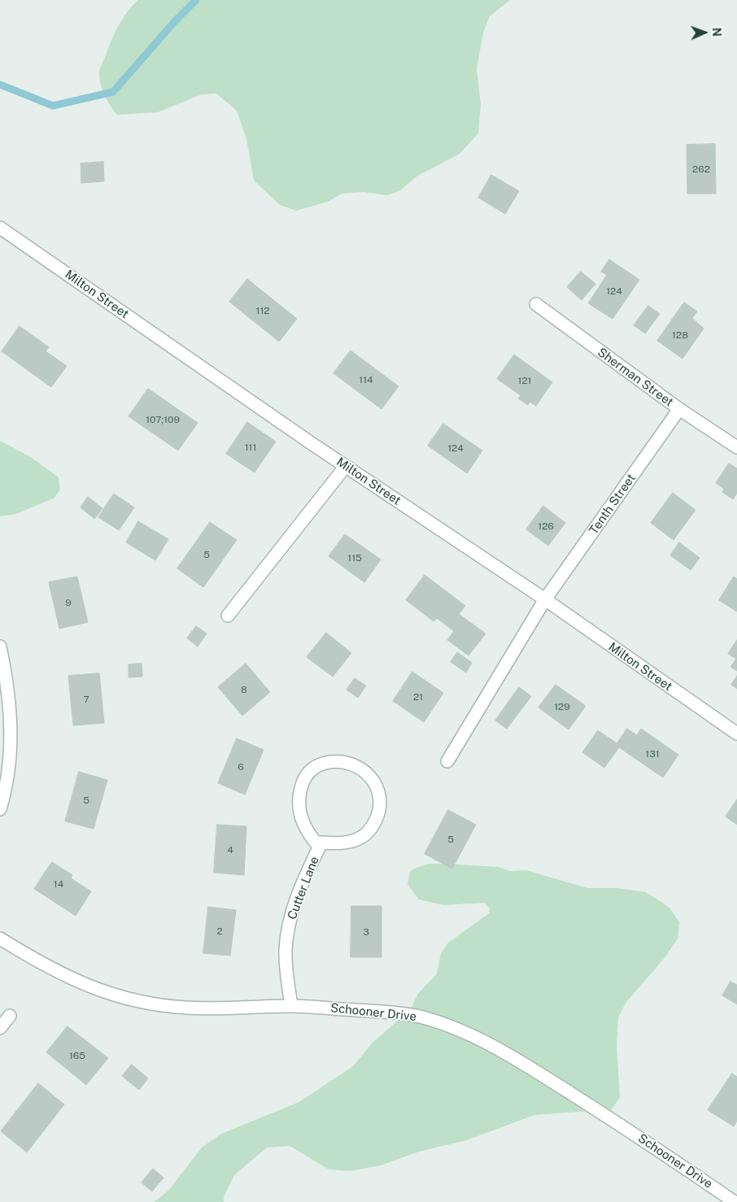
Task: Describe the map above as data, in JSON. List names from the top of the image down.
{
  "streets": {
    "street": [
      "Milton Street",
      "Sherman Street",
      "Tenth Street",
      "Cutter Lane",
      "Schooner Drive"
    ]
  },
  "crossings": [
    ["Milton Street", "Tenth Street"],
    ["Sherman Street", "Tenth Street"],
    ["Cutter Lane", "Schooner Drive"]
  ],
  "house_numbers": [
    "262",
    "124",
    "112",
    "128",
    "114",
    "121",
    "107;109",
    "111",
    "124",
    "126",
    "5",
    "115",
    "9",
    "8",
    "21",
    "7",
    "129",
    "131",
    "6",
    "5",
    "5",
    "4",
    "14",
    "2",
    "3",
    "165"
  ],
  "north": "right"
}
